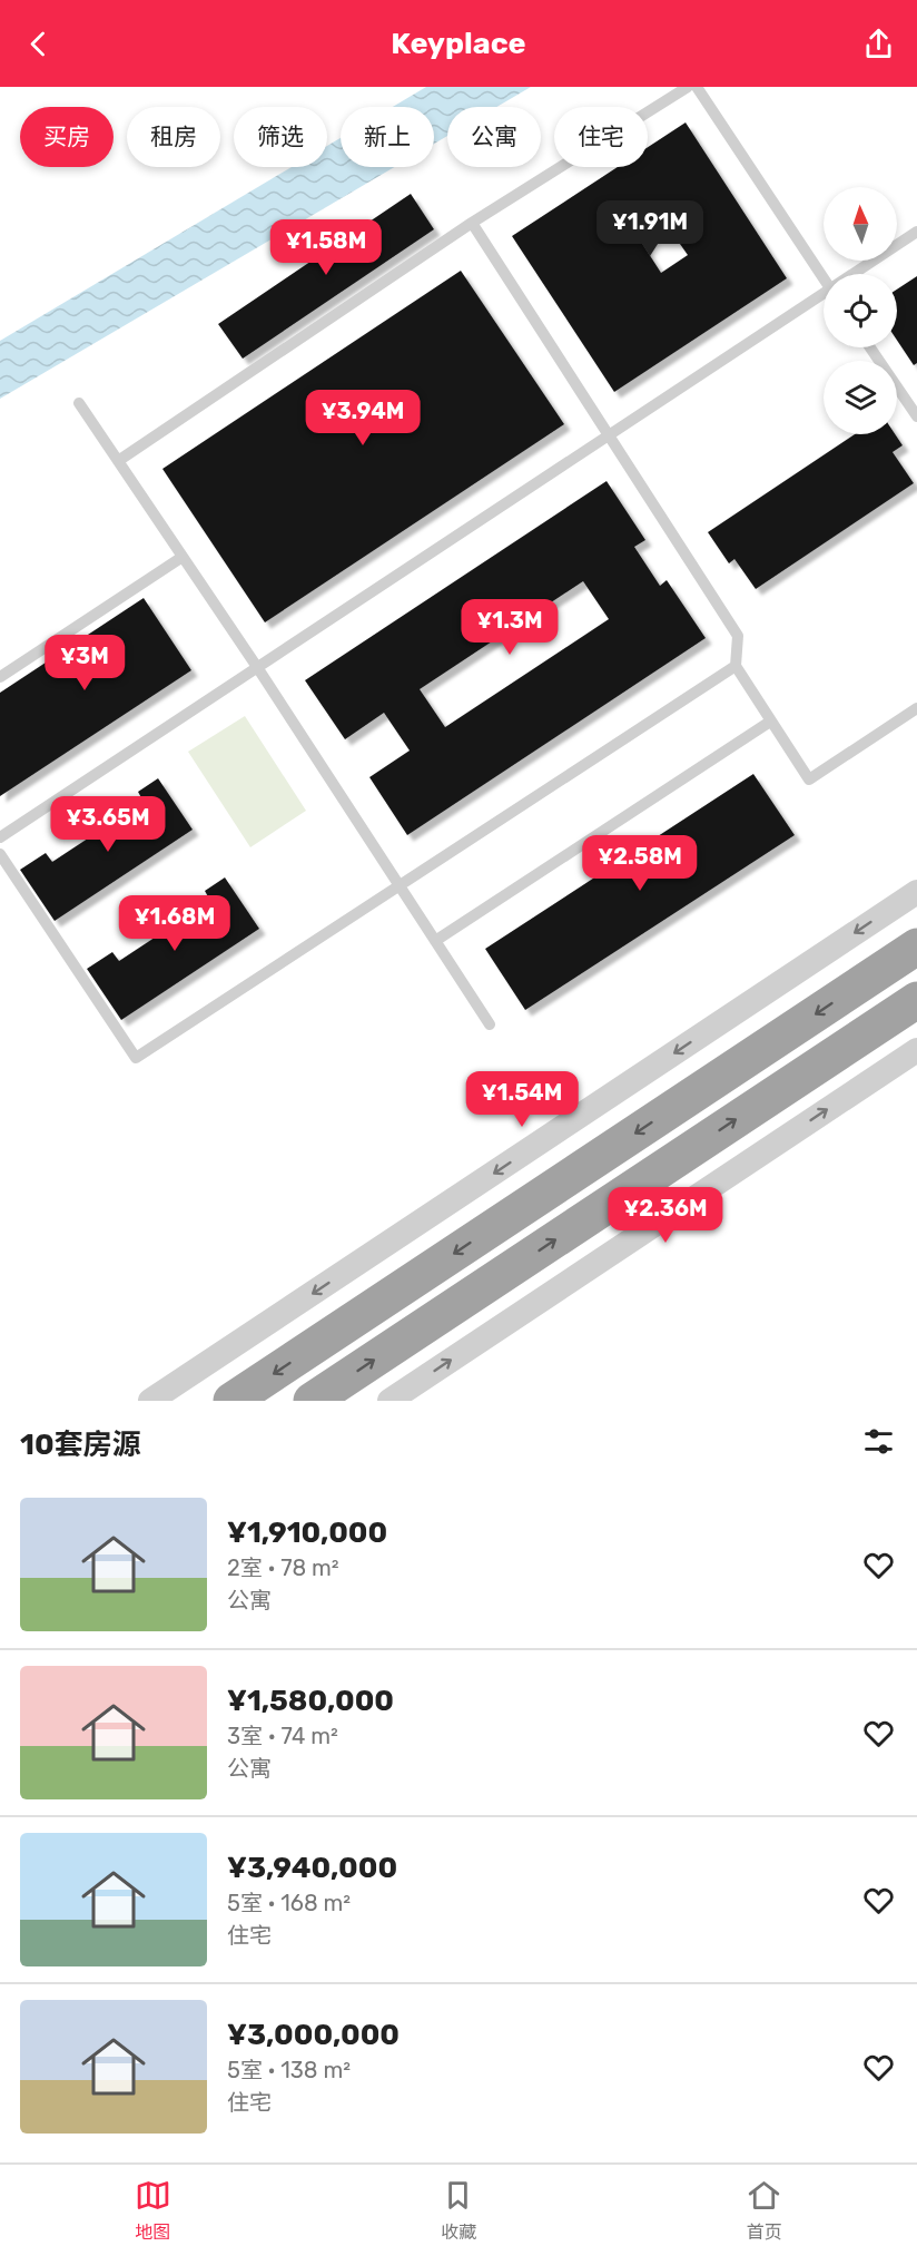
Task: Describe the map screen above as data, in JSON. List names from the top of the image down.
{
  "north": "top",
  "page": {
    "header": "Keyplace",
    "chip": [
      "买房",
      "租房",
      "筛选",
      "新上",
      "公寓",
      "住宅"
    ],
    "price": [
      "¥1.91M",
      "¥1.58M",
      "¥3.94M",
      "¥1.3M",
      "¥3M",
      "¥3.65M",
      "¥2.58M",
      "¥1.68M",
      "¥1.54M",
      "¥2.36M"
    ],
    "heading": "10套房源",
    "list": [
      {
        "name": "¥1,910,000",
        "note": "2室 · 78 m² · 公寓"
      },
      {
        "name": "¥1,580,000",
        "note": "3室 · 74 m² · 公寓"
      },
      {
        "name": "¥3,940,000",
        "note": "5室 · 168 m² · 住宅"
      },
      {
        "name": "¥3,000,000",
        "note": "5室 · 138 m² · 住宅"
      }
    ],
    "tabs": ["地图", "收藏", "首页"]
  }
}
